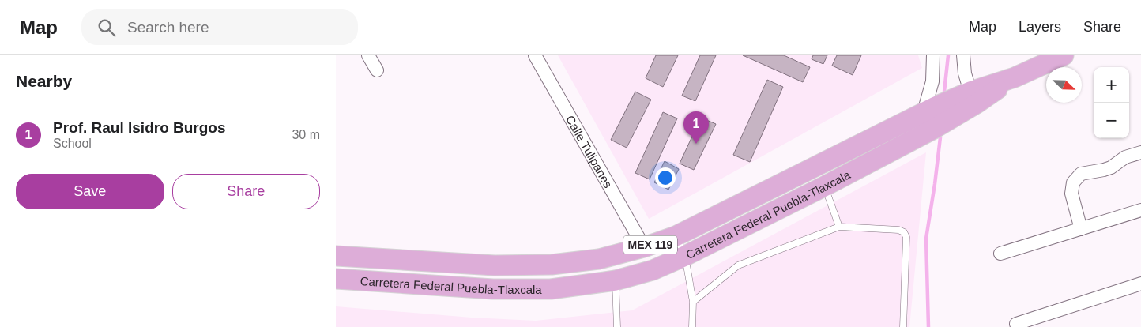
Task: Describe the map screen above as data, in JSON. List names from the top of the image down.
{
  "streets": {
    "main road": ["Carretera Federal Puebla-Tlaxcala", "MEX 119"],
    "street": ["Calle Tulipanes"]
  },
  "crossings": [
    ["Calle Tulipanes", "Carretera Federal Puebla-Tlaxcala"]
  ],
  "north": "bottom right",
  "page": {
    "header": "Map",
    "search": "Search here",
    "nav": ["Map", "Layers", "Share"],
    "heading": "Nearby",
    "map_buttons": ["+", "−"],
    "list": [
      {
        "mark": "1",
        "name": "Prof. Raul Isidro Burgos",
        "note": "School",
        "value": "30 m"
      }
    ],
    "pins": "1",
    "buttons": ["Save", "Share"]
  }
}
